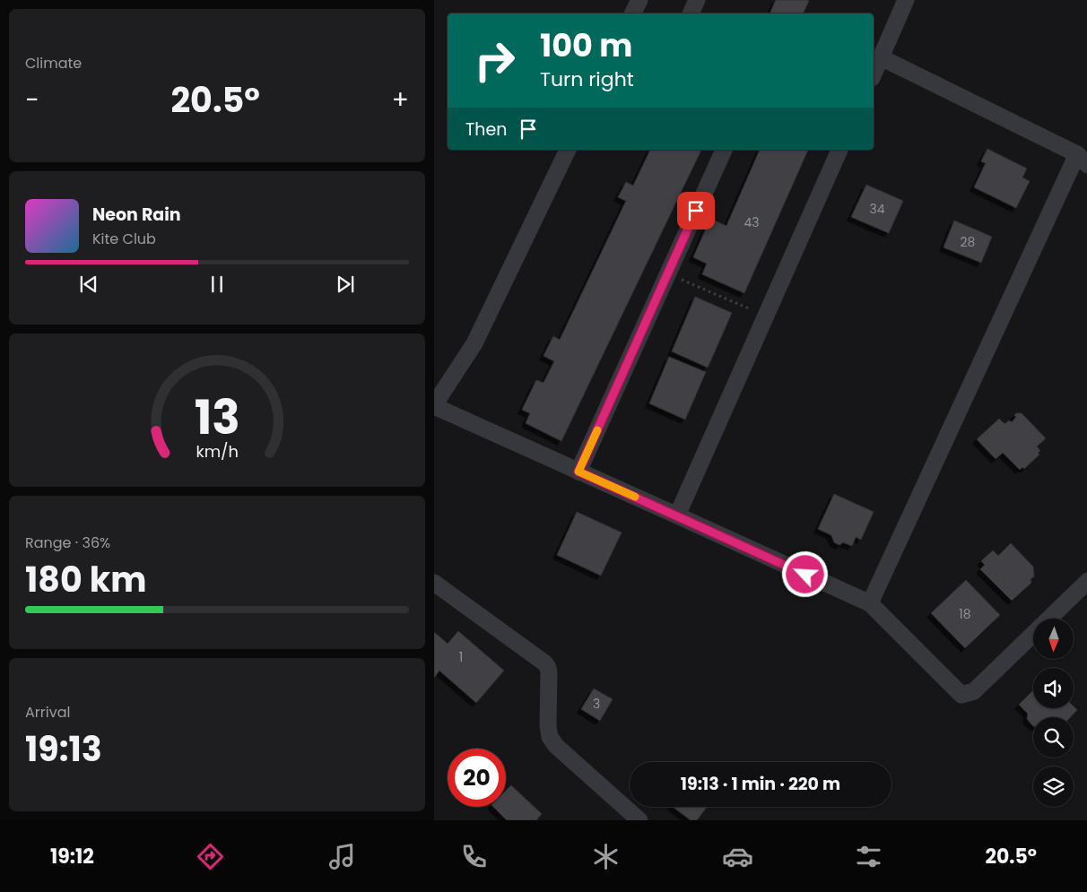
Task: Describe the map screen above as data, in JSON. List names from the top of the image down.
{
  "house_numbers": [
    "34",
    "43",
    "28",
    "18",
    "1",
    "3"
  ],
  "north": "bottom",
  "page": {
    "tile": [
      "Climate",
      ["Range · 36%", "180 km"],
      ["Arrival", "19:13"]
    ],
    "turn": ["100 m", "Turn right"],
    "heat": ["−", "20.5°", "+"],
    "then": "Then",
    "song": ["Neon Rain", "Kite Club"],
    "limit": "20",
    "trip": "19:13 · 1 min · 220 m",
    "tabs": ["19:12", "20.5°"],
    "gauge": ["13", "km/h"]
  }
}
